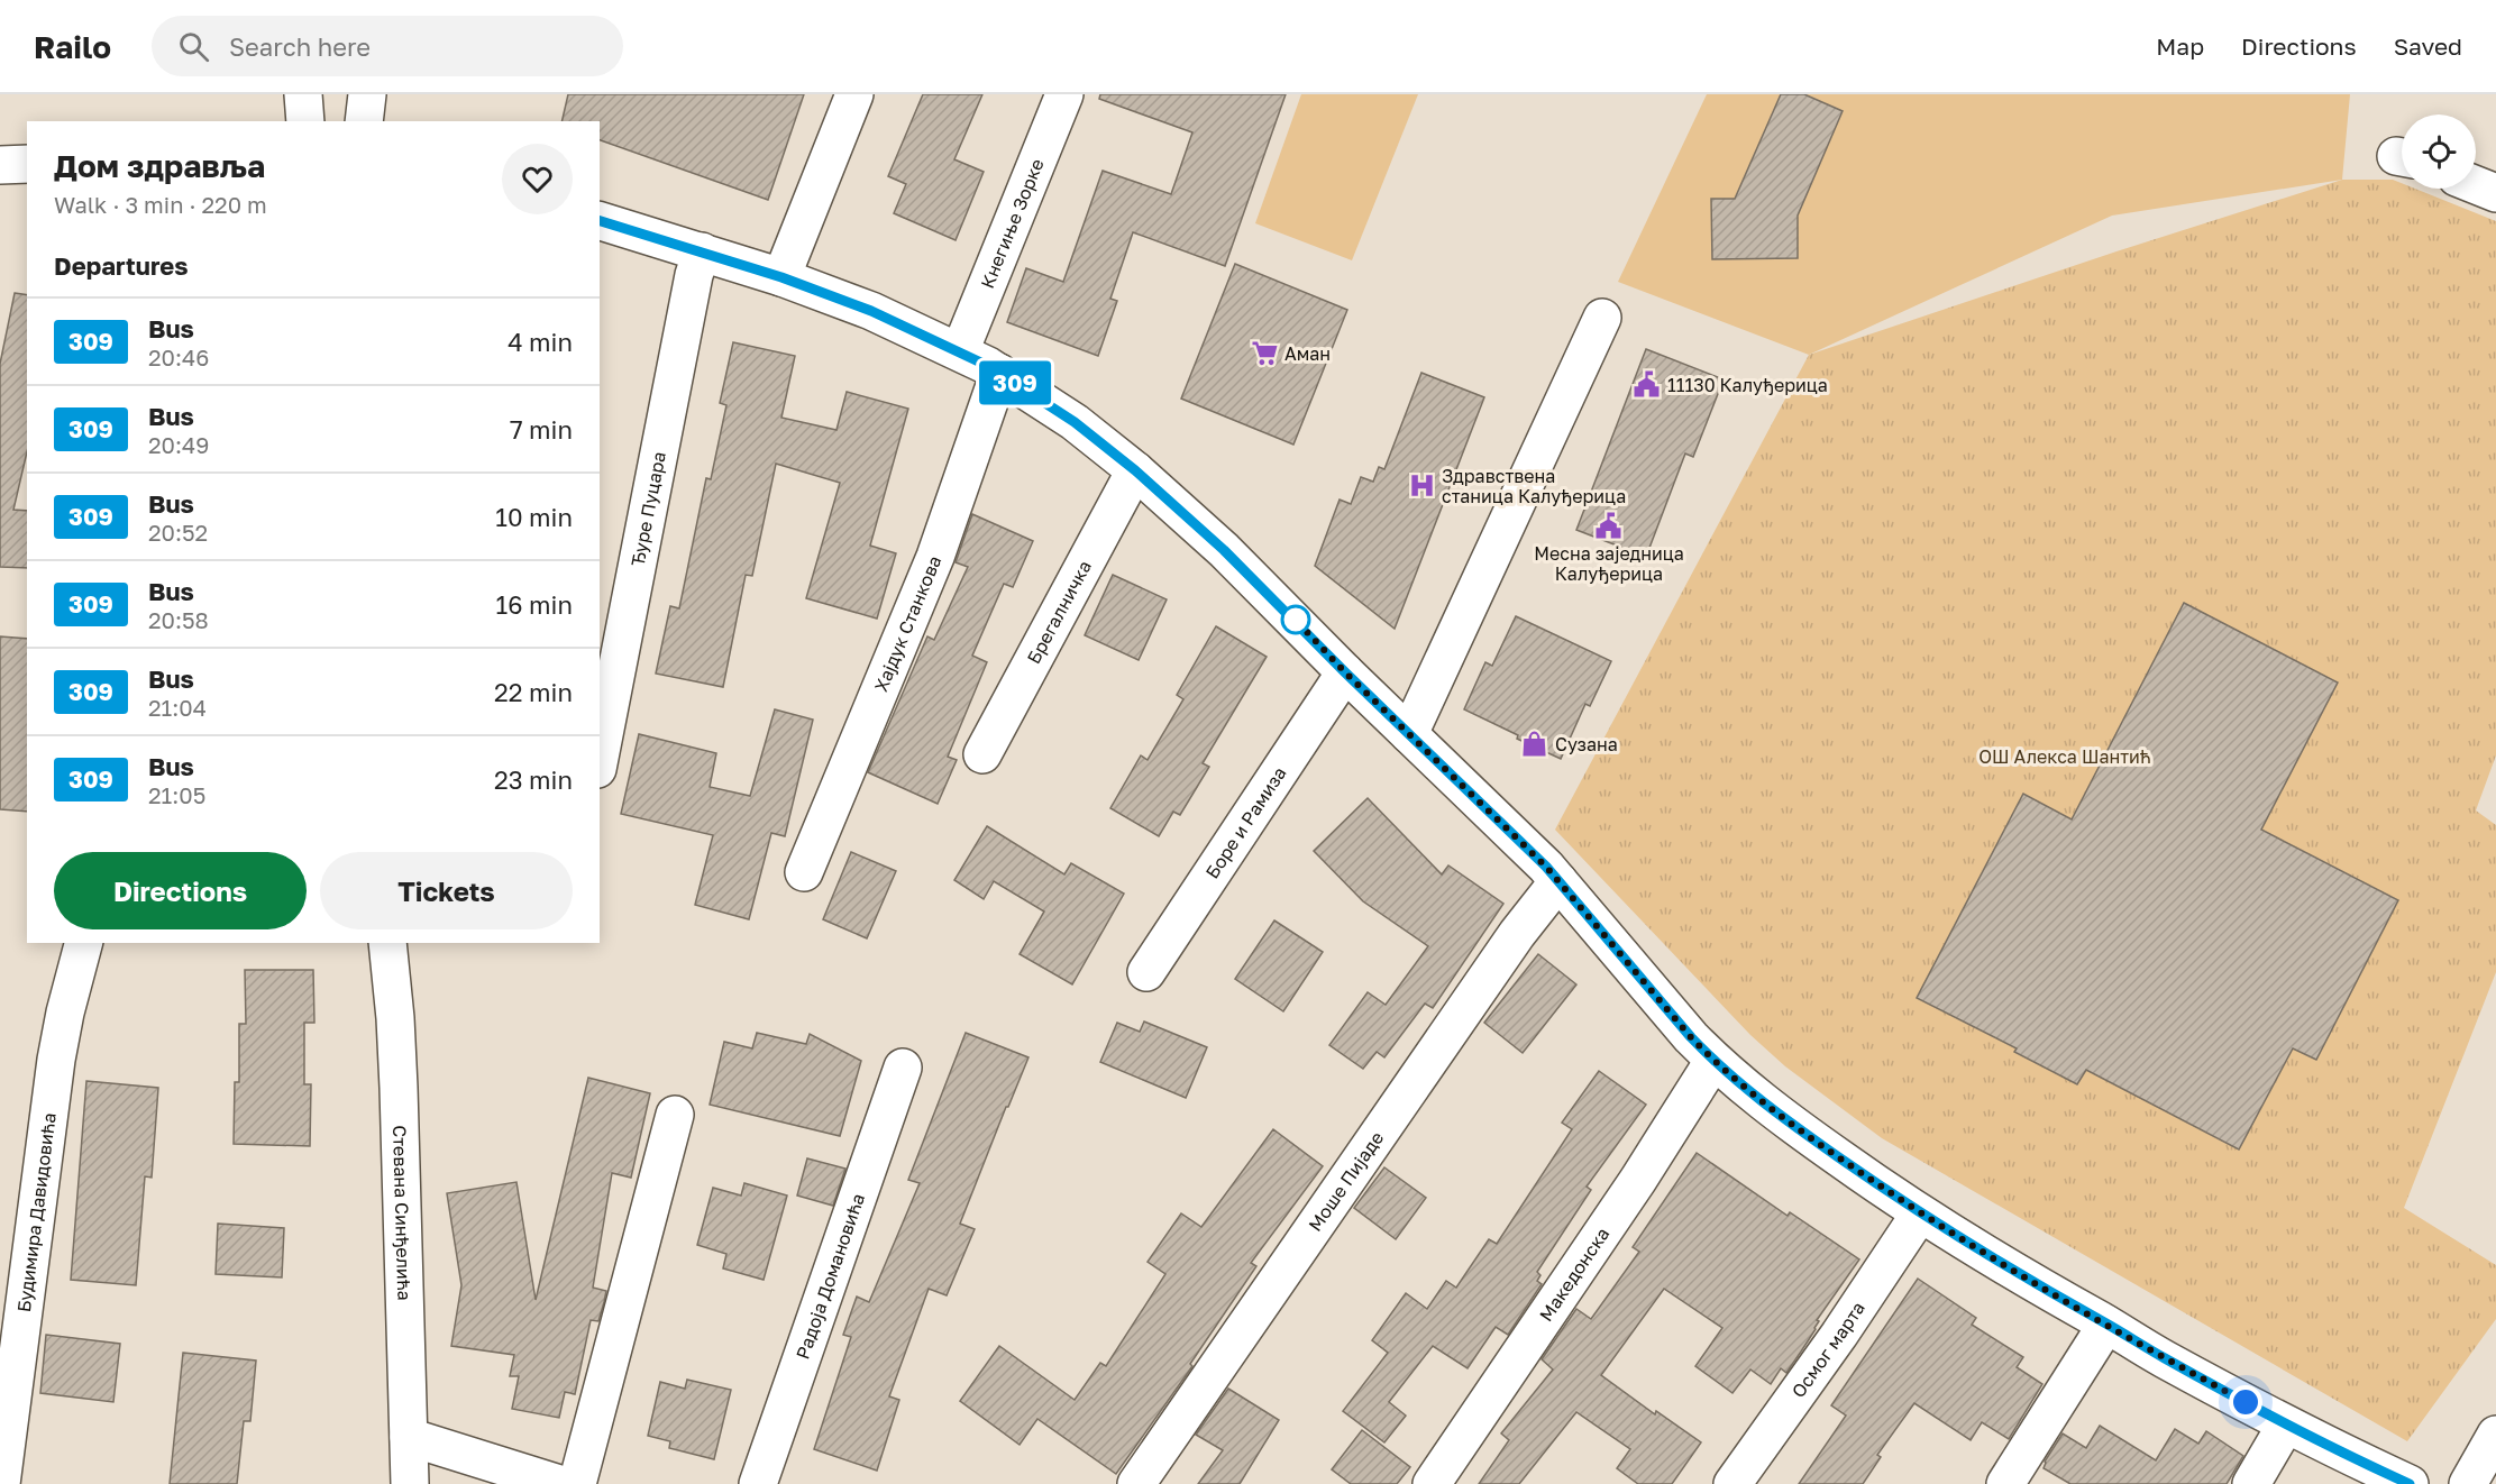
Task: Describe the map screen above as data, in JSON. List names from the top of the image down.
{
  "streets": {
    "street": [
      "Кнегиње Зорке",
      "Ђуре Пуцара",
      "Брегалничка",
      "Хајдук Станкова",
      "Боре и Рамиза",
      "Моше Пијаде",
      "Будимира Давидовића",
      "Стевана Синђелића",
      "Македонска",
      "Радоја Домановића",
      "Осмог марта"
    ]
  },
  "parks": ["ОШ Алекса Шантић"],
  "places": {
    "supermarket": ["Аман"],
    "public building": ["11130 Калуђерица", "Месна заједница Калуђерица"],
    "hospital": ["Здравствена станица Калуђерица"],
    "shop": ["Сузана"]
  },
  "lines": ["bus line 309"],
  "page": {
    "header": "Railo",
    "search": "Search here",
    "nav": ["Map", "Directions", "Saved"],
    "on_map": "309",
    "heading": [
      ["Дом здравља", "Walk · 3 min · 220 m"],
      "Departures"
    ],
    "list": [
      {
        "mark": "309",
        "name": "Bus",
        "note": "20:46",
        "value": "4 min"
      },
      {
        "mark": "309",
        "name": "Bus",
        "note": "20:49",
        "value": "7 min"
      },
      {
        "mark": "309",
        "name": "Bus",
        "note": "20:52",
        "value": "10 min"
      },
      {
        "mark": "309",
        "name": "Bus",
        "note": "20:58",
        "value": "16 min"
      },
      {
        "mark": "309",
        "name": "Bus",
        "note": "21:04",
        "value": "22 min"
      },
      {
        "mark": "309",
        "name": "Bus",
        "note": "21:05",
        "value": "23 min"
      }
    ],
    "buttons": ["Directions", "Tickets"]
  }
}
